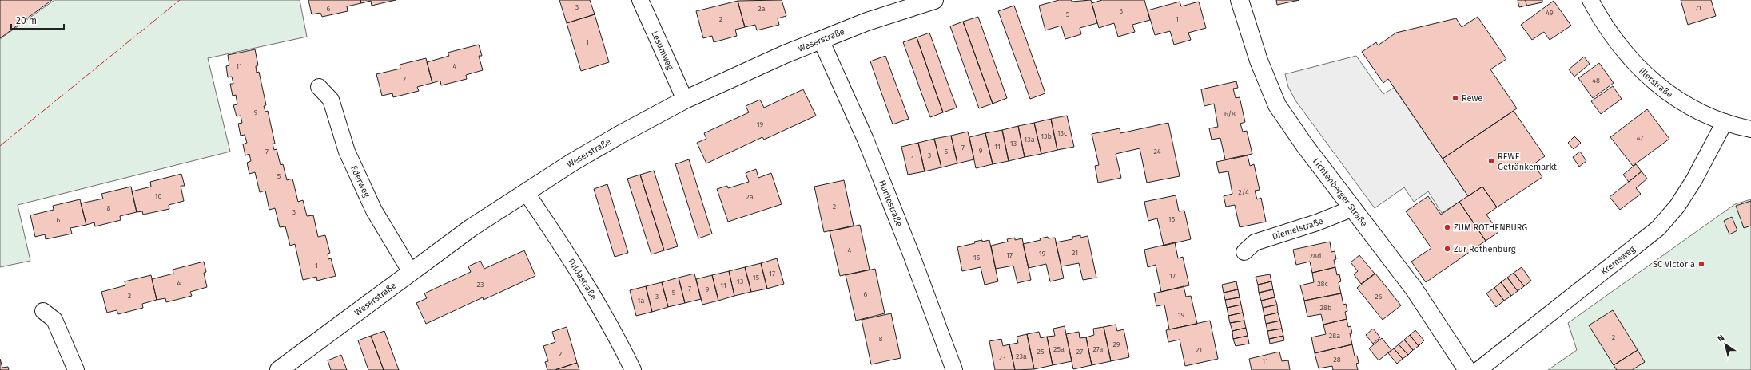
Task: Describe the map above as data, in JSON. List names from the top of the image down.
{
  "streets": {
    "street": [
      "Weserstraße",
      "Lesumweg",
      "Illerstraße",
      "Ederweg",
      "Lichtenberger Straße",
      "Huntestraße",
      "Diemelstraße",
      "Kremsweg",
      "Fuldastraße"
    ]
  },
  "crossings": [
    ["Weserstraße", "Lesumweg"],
    ["Weserstraße", "Ederweg"],
    ["Weserstraße", "Huntestraße"],
    ["Weserstraße", "Fuldastraße"],
    ["Illerstraße", "Kremsweg"],
    ["Lichtenberger Straße", "Diemelstraße"]
  ],
  "places": [
    "Rewe",
    "REWE Getränkemarkt",
    "ZUM ROTHENBURG",
    "Zur Rothenburg",
    "SC Victoria"
  ],
  "house_numbers": [
    "3",
    "71",
    "6",
    "2a",
    "3",
    "49",
    "5",
    "2",
    "1",
    "1",
    "11",
    "4",
    "2",
    "48",
    "9",
    "6/8",
    "19",
    "13c",
    "13b",
    "47",
    "13a",
    "13",
    "11",
    "7",
    "9",
    "7",
    "5",
    "24",
    "3",
    "1",
    "5",
    "2/4",
    "10",
    "2a",
    "2",
    "8",
    "3",
    "15",
    "6",
    "4",
    "21",
    "19",
    "17",
    "28d",
    "15",
    "1",
    "17",
    "17",
    "15",
    "13",
    "4",
    "28c",
    "23",
    "11",
    "7",
    "9",
    "5",
    "6",
    "2",
    "3",
    "26",
    "1a",
    "28b",
    "19",
    "28a",
    "2",
    "8",
    "29",
    "25a",
    "27a",
    "21",
    "25",
    "27",
    "2",
    "23a",
    "23",
    "28",
    "11"
  ],
  "scale_bar": "20 m",
  "north": "top left"
}
